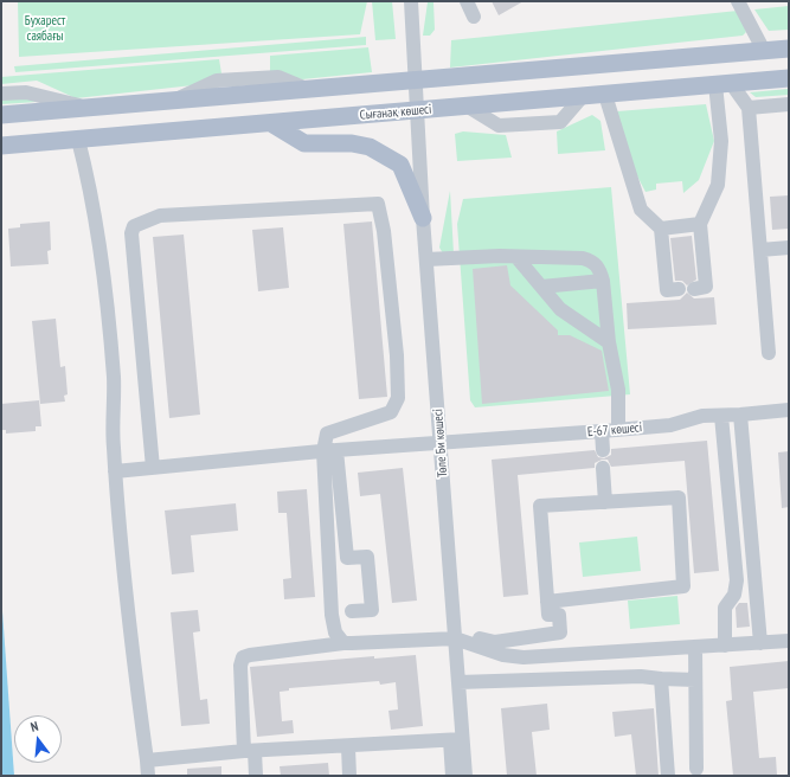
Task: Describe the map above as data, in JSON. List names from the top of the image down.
{
  "streets": {
    "main road": ["Сығанақ көшесі"],
    "street": ["Е-67 көшесі", "Төле Би көшесі"]
  },
  "crossings": [
    ["Сығанақ көшесі", "Төле Би көшесі"],
    ["Е-67 көшесі", "Төле Би көшесі"]
  ],
  "parks": ["Бухарест саябағы"],
  "north": "top"
}
